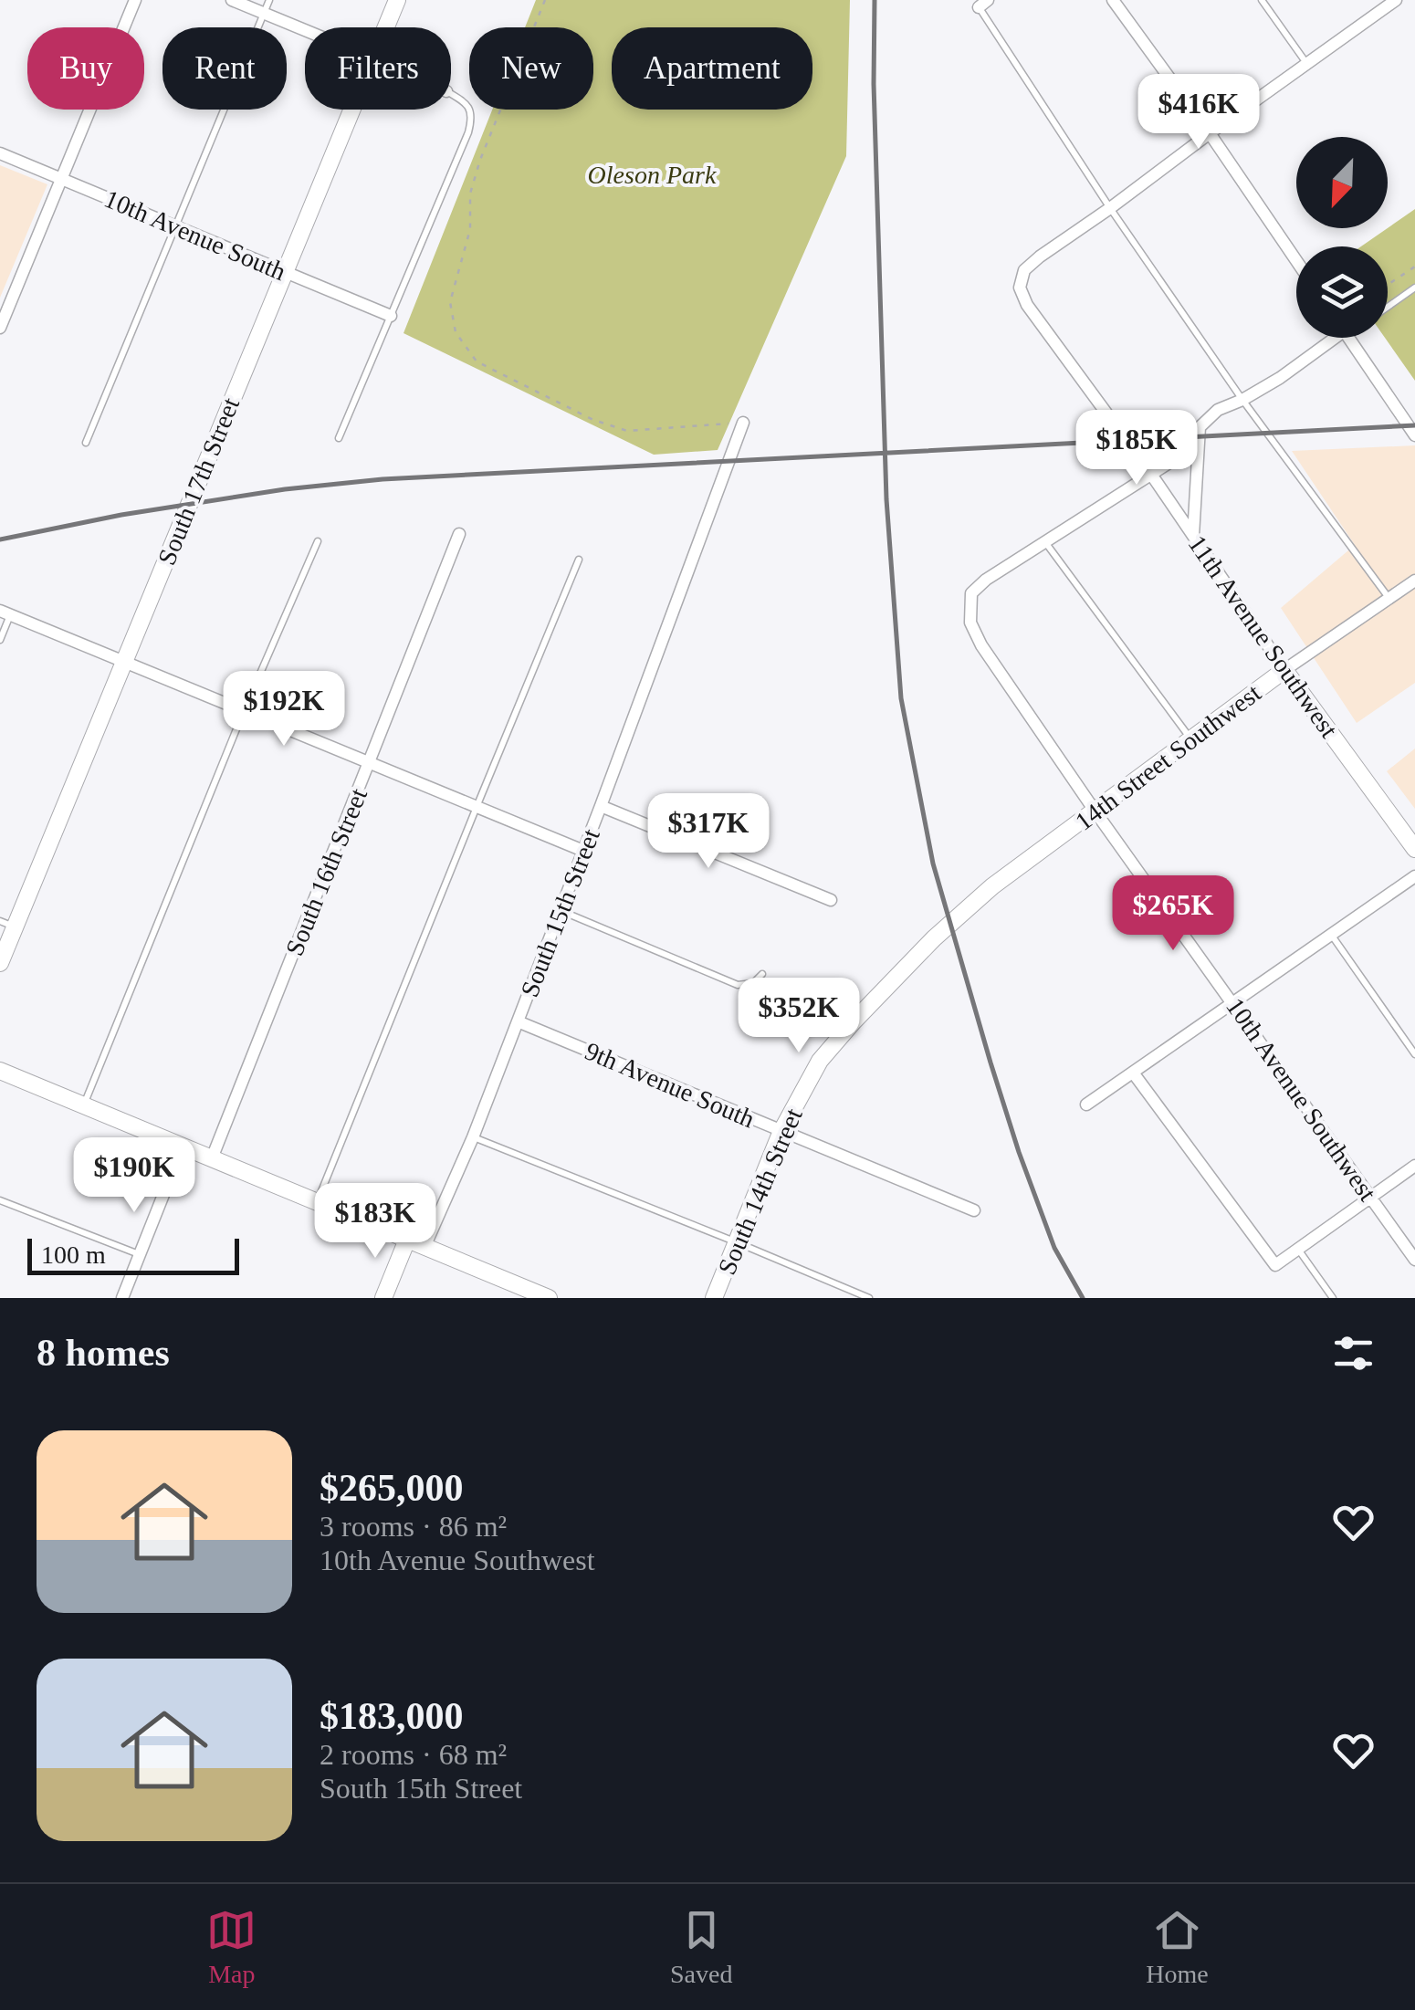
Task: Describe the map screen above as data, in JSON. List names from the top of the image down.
{
  "streets": {
    "street": [
      "10th Avenue South",
      "South 17th Street",
      "11th Avenue Southwest",
      "14th Street Southwest",
      "South 16th Street",
      "South 15th Street",
      "9th Avenue South",
      "10th Avenue Southwest",
      "South 14th Street"
    ]
  },
  "crossings": [
    ["10th Avenue South", "South 17th Street"],
    ["11th Avenue Southwest", "14th Street Southwest"],
    ["14th Street Southwest", "10th Avenue Southwest"],
    ["14th Street Southwest", "South 14th Street"],
    ["South 15th Street", "9th Avenue South"],
    ["9th Avenue South", "South 14th Street"]
  ],
  "parks": ["Oleson Park"],
  "scale_bar": "100 m",
  "north": "bottom left",
  "page": {
    "chip": [
      "Buy",
      "Rent",
      "Filters",
      "New",
      "Apartment"
    ],
    "price": [
      "$416K",
      "$185K",
      "$192K",
      "$317K",
      "$265K",
      "$352K",
      "$190K",
      "$183K"
    ],
    "scale": "100 m",
    "heading": "8 homes",
    "list": [
      {
        "name": "$265,000",
        "note": "3 rooms · 86 m² · 10th Avenue Southwest"
      },
      {
        "name": "$183,000",
        "note": "2 rooms · 68 m² · South 15th Street"
      }
    ],
    "tabs": ["Map", "Saved", "Home"]
  }
}
